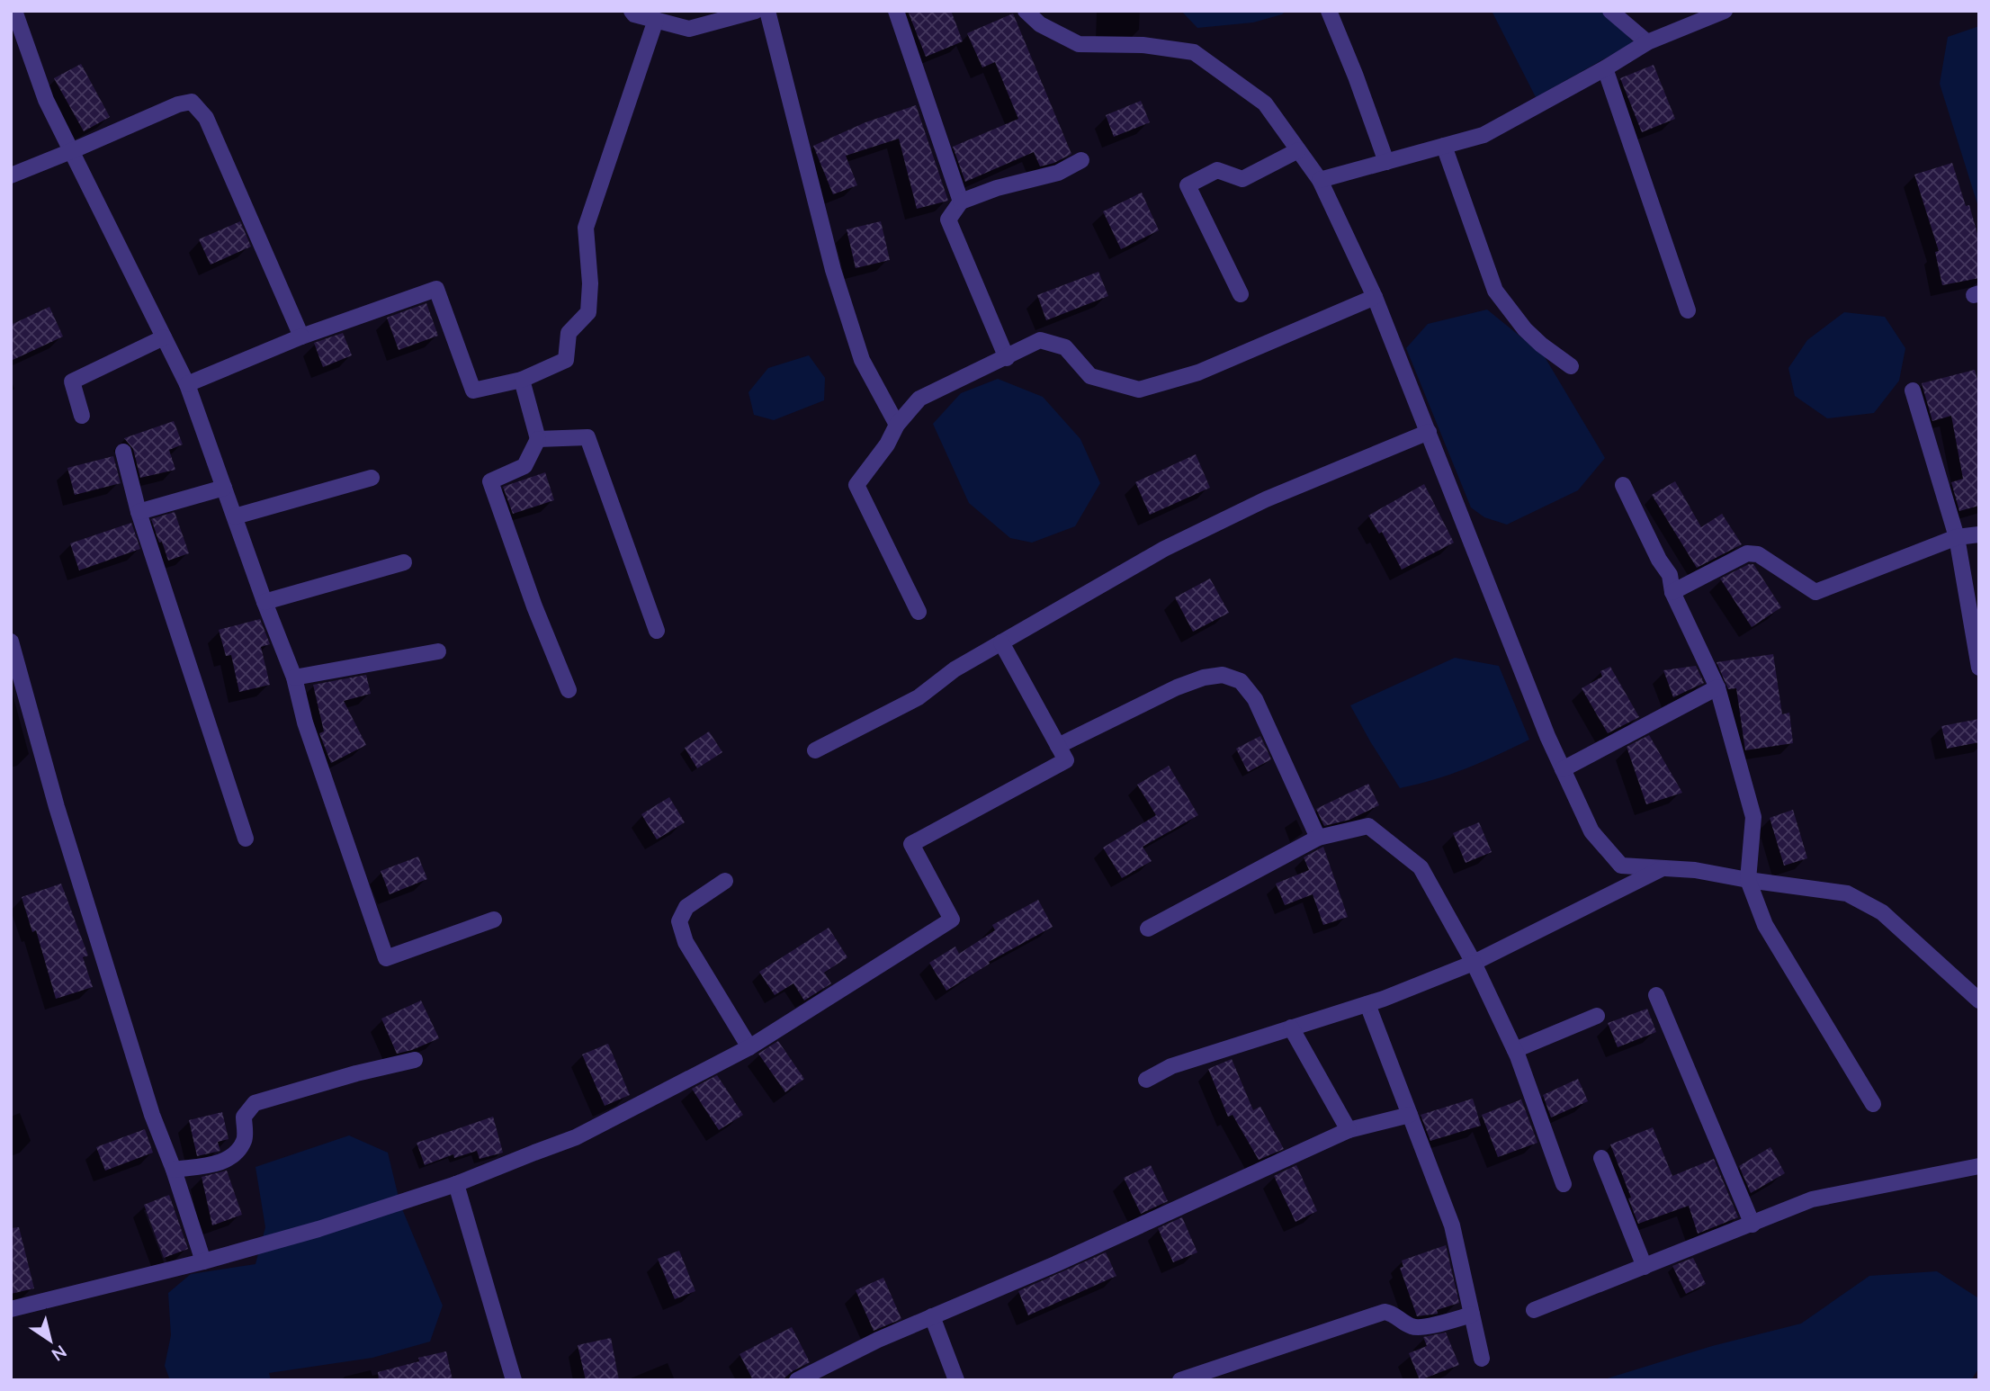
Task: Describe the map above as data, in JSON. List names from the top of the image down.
{
  "north": "bottom right"
}
